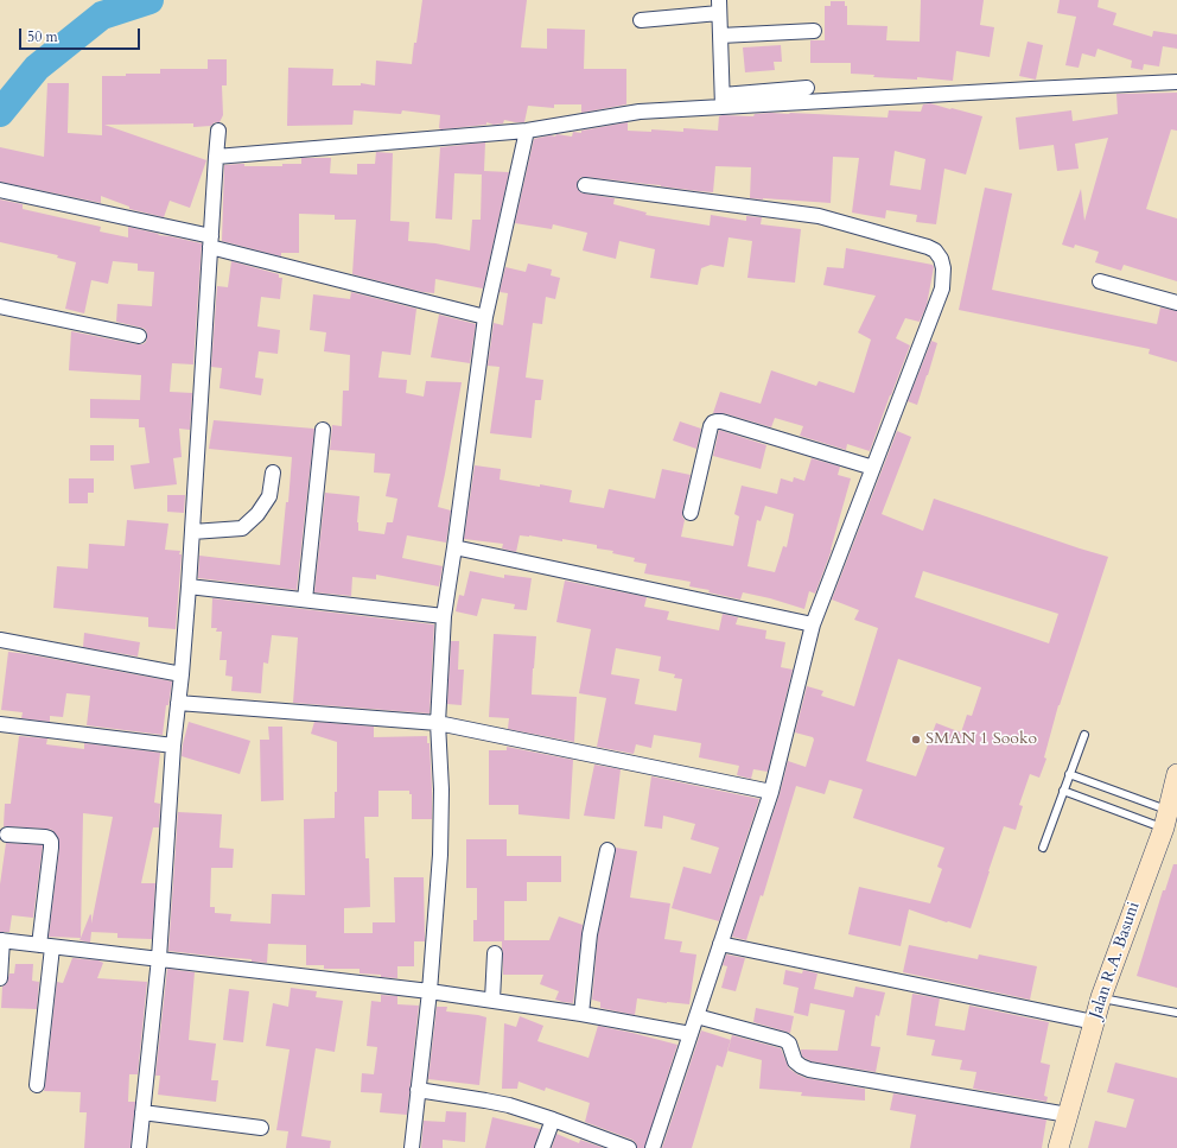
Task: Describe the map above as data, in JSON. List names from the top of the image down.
{
  "streets": {
    "main road": ["Jalan R.A. Basuni"]
  },
  "places": ["SMAN 1 Sooko"],
  "scale_bar": "50 m"
}
